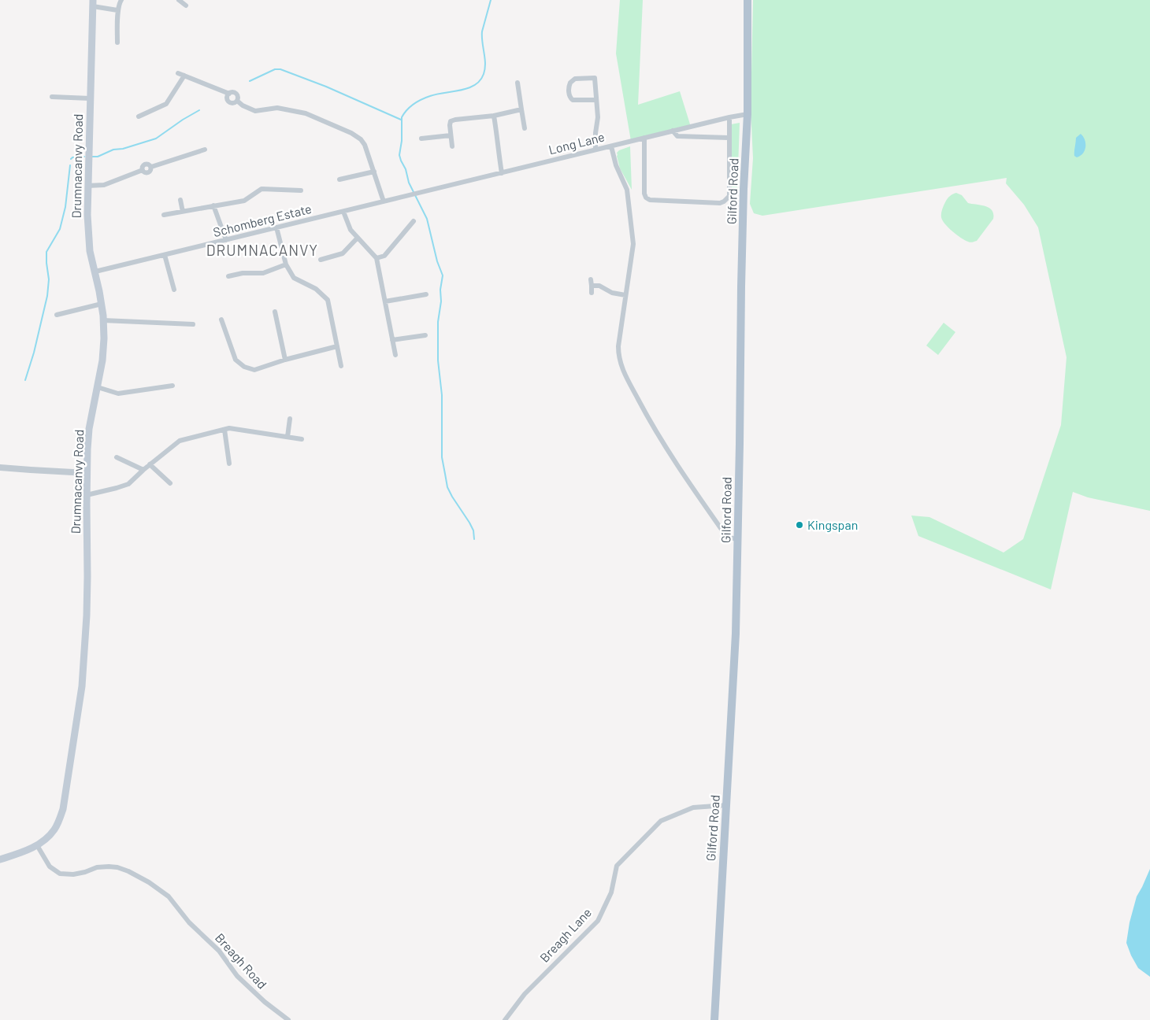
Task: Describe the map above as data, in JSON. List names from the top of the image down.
{
  "streets": {
    "main road": ["Drumnacanvy Road", "Gilford Road"],
    "street": [
      "Long Lane",
      "Schomberg Estate",
      "Breagh Lane",
      "Breagh Road"
    ]
  },
  "crossings": [
    ["Long Lane", "Gilford Road"],
    ["Long Lane", "Schomberg Estate"],
    ["Drumnacanvy Road", "Schomberg Estate"],
    ["Drumnacanvy Road", "Breagh Road"],
    ["Gilford Road", "Breagh Lane"]
  ],
  "districts": ["DRUMNACANVY"],
  "places": ["Kingspan"]
}
